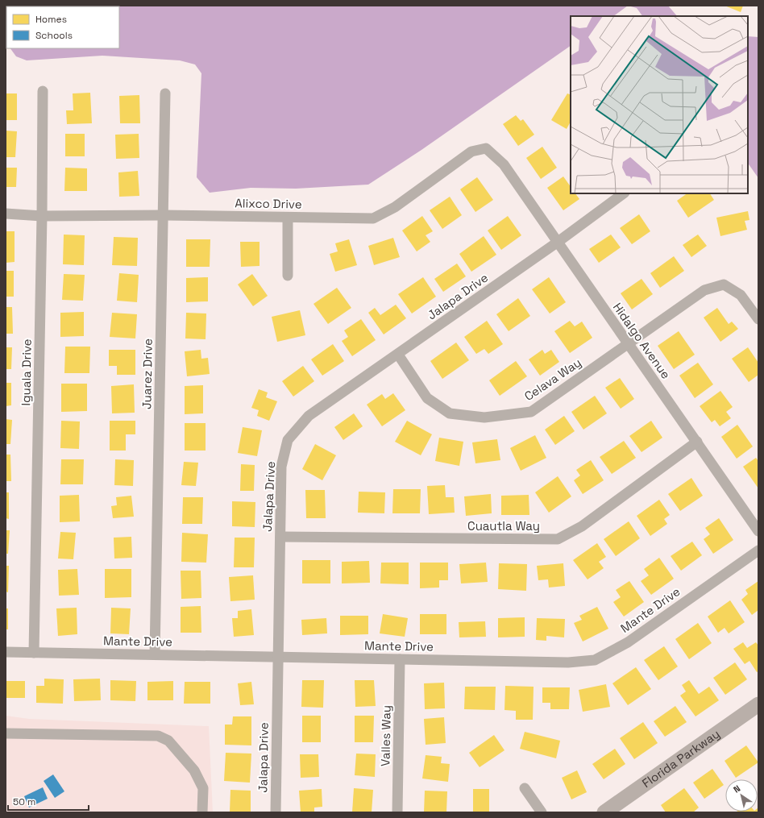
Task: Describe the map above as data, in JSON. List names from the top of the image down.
{
  "streets": {
    "street": [
      "Alixco Drive",
      "Jalapa Drive",
      "Hidalgo Avenue",
      "Iguala Drive",
      "Juarez Drive",
      "Celava Way",
      "Cuautla Way",
      "Mante Drive",
      "Valles Way",
      "Florida Parkway"
    ]
  },
  "crossings": [
    ["Alixco Drive", "Hidalgo Avenue"],
    ["Alixco Drive", "Iguala Drive"],
    ["Alixco Drive", "Juarez Drive"],
    ["Jalapa Drive", "Hidalgo Avenue"],
    ["Jalapa Drive", "Celava Way"],
    ["Jalapa Drive", "Cuautla Way"],
    ["Jalapa Drive", "Mante Drive"],
    ["Hidalgo Avenue", "Celava Way"],
    ["Hidalgo Avenue", "Cuautla Way"],
    ["Iguala Drive", "Mante Drive"],
    ["Juarez Drive", "Mante Drive"],
    ["Mante Drive", "Valles Way"]
  ],
  "legend": ["Homes", "Schools"],
  "scale_bar": "50 m",
  "north": "top left"
}
